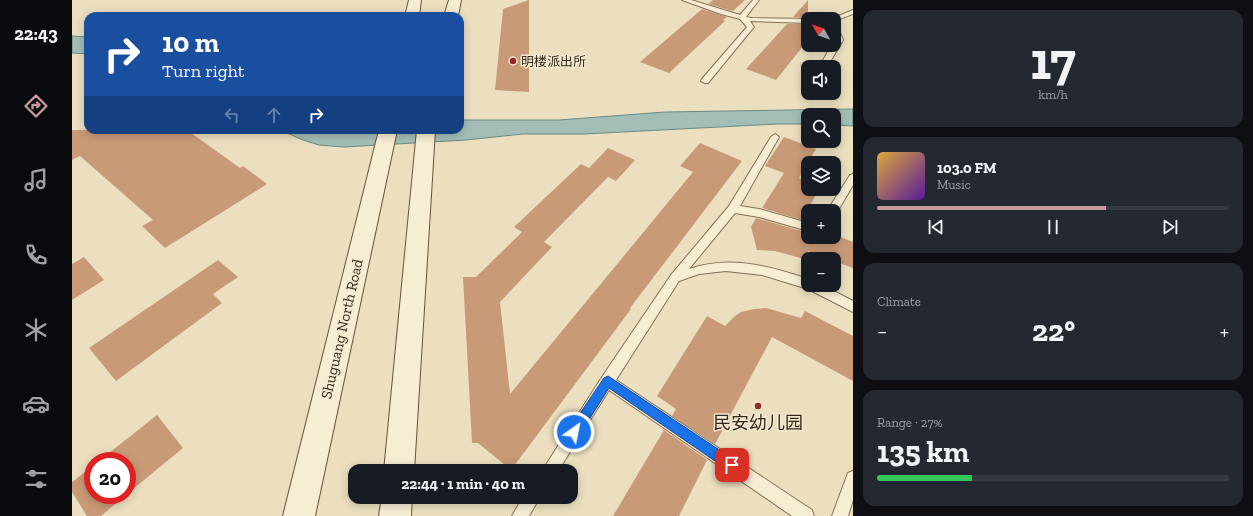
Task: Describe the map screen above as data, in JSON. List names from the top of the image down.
{
  "streets": {
    "main road": ["Shuguang North Road"]
  },
  "places": ["明楼派出所", "民安幼儿园"],
  "north": "top left",
  "page": {
    "tabs": "22:43",
    "tile": [
      ["17", "km/h"],
      "Climate",
      ["Range · 27%", "135 km"]
    ],
    "map_buttons": ["+", "−"],
    "turn": ["10 m", "Turn right"],
    "song": ["103.0 FM", "Music"],
    "heat": ["−", "22°", "+"],
    "limit": "20",
    "trip": "22:44 · 1 min · 40 m"
  }
}
